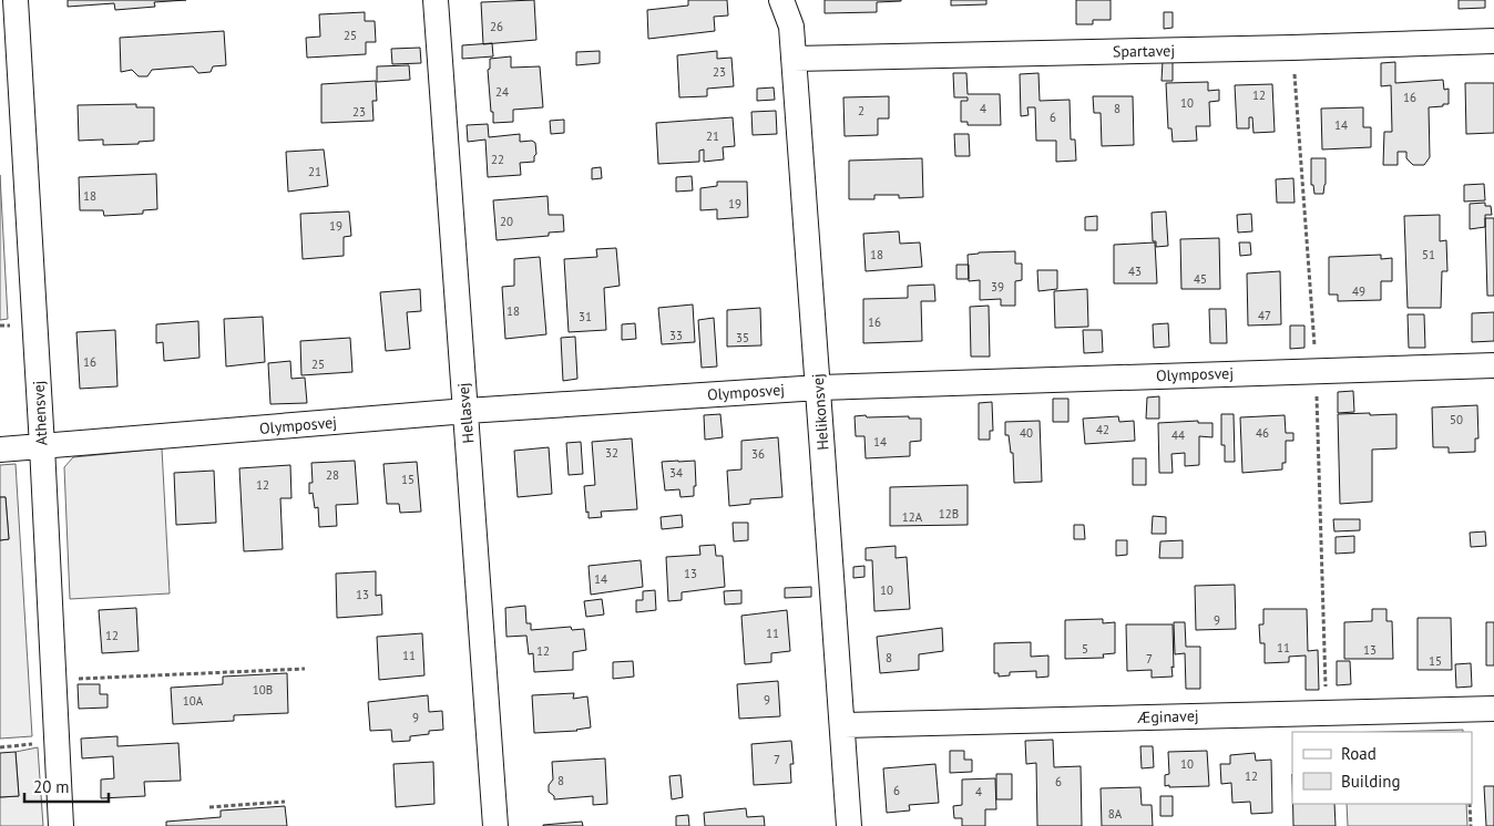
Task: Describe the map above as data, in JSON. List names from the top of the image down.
{
  "streets": {
    "street": [
      "Spartavej",
      "Olymposvej",
      "Helikonsvej",
      "Athensvej",
      "Hellasvej",
      "Æginavej"
    ]
  },
  "crossings": [
    ["Spartavej", "Helikonsvej"],
    ["Olymposvej", "Helikonsvej"],
    ["Olymposvej", "Athensvej"],
    ["Olymposvej", "Hellasvej"],
    ["Helikonsvej", "Æginavej"]
  ],
  "house_numbers": [
    "26",
    "25",
    "23",
    "24",
    "12",
    "16",
    "10",
    "4",
    "8",
    "2",
    "23",
    "6",
    "14",
    "21",
    "22",
    "21",
    "18",
    "19",
    "20",
    "19",
    "18",
    "51",
    "43",
    "45",
    "39",
    "49",
    "18",
    "47",
    "31",
    "16",
    "33",
    "35",
    "16",
    "25",
    "50",
    "42",
    "40",
    "46",
    "44",
    "14",
    "32",
    "36",
    "34",
    "28",
    "15",
    "12",
    "12B",
    "12A",
    "13",
    "14",
    "10",
    "13",
    "9",
    "11",
    "12",
    "11",
    "5",
    "13",
    "12",
    "11",
    "8",
    "7",
    "15",
    "10B",
    "9",
    "10A",
    "9",
    "7",
    "10",
    "12",
    "8",
    "6",
    "6",
    "4",
    "8A"
  ],
  "legend": ["Road", "Building"],
  "scale_bar": "20 m"
}
